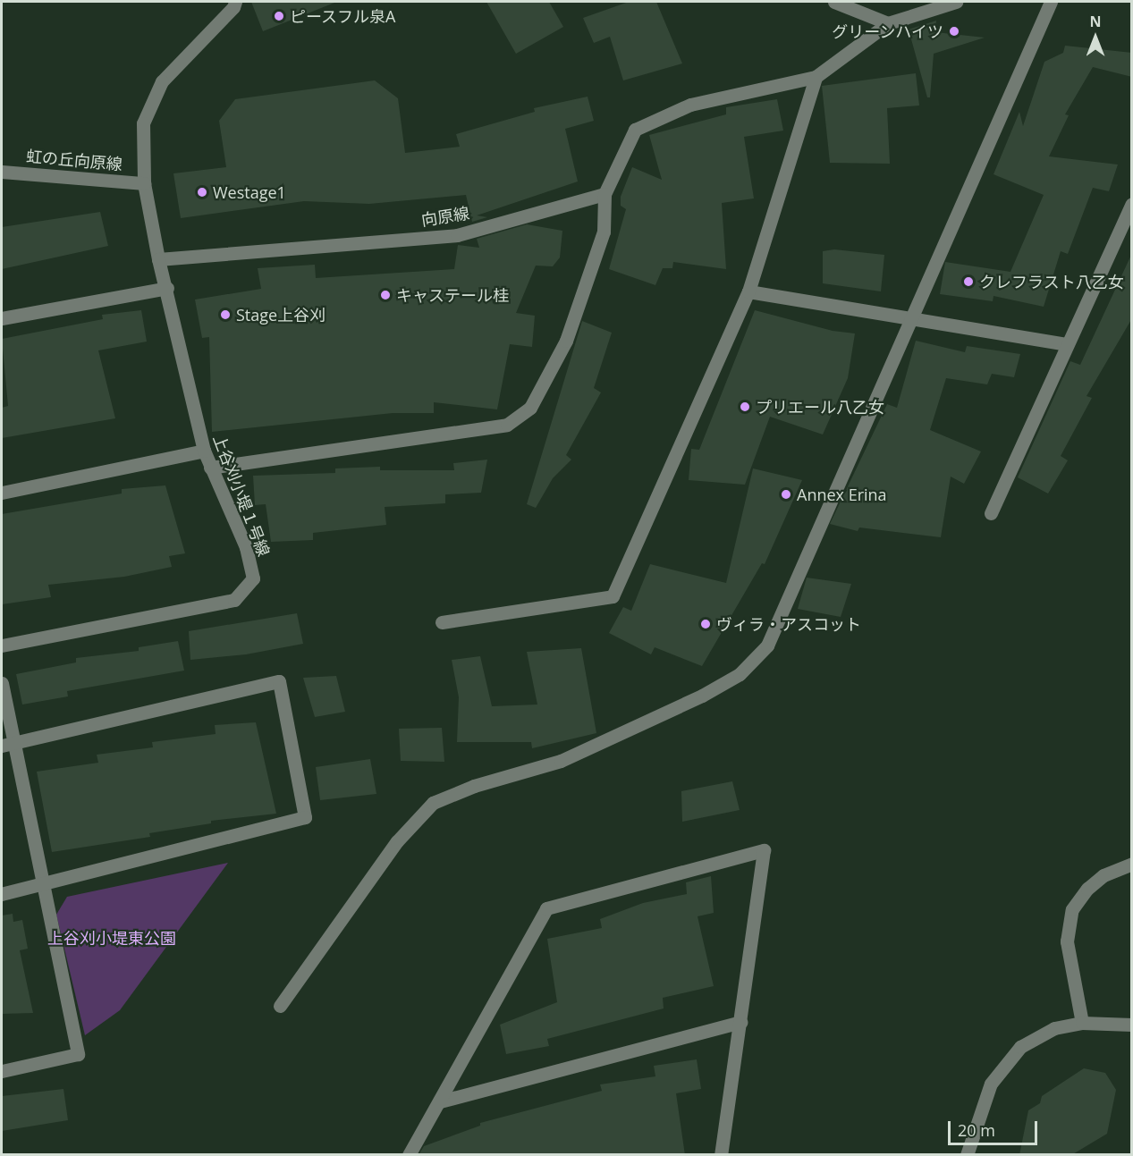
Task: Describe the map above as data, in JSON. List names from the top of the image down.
{
  "streets": {
    "street": ["虹の丘向原線", "向原線", "上谷刈小堤１号線"]
  },
  "crossings": [
    ["向原線", "上谷刈小堤１号線"]
  ],
  "parks": ["上谷刈小堤東公園"],
  "places": [
    "ピースフル泉A",
    "グリーンハイツ",
    "Westage1",
    "クレフラスト八乙女",
    "キャステール桂",
    "Stage上谷刈",
    "プリエール八乙女",
    "Annex Erina",
    "ヴィラ・アスコット"
  ],
  "scale_bar": "20 m",
  "north": "top"
}
